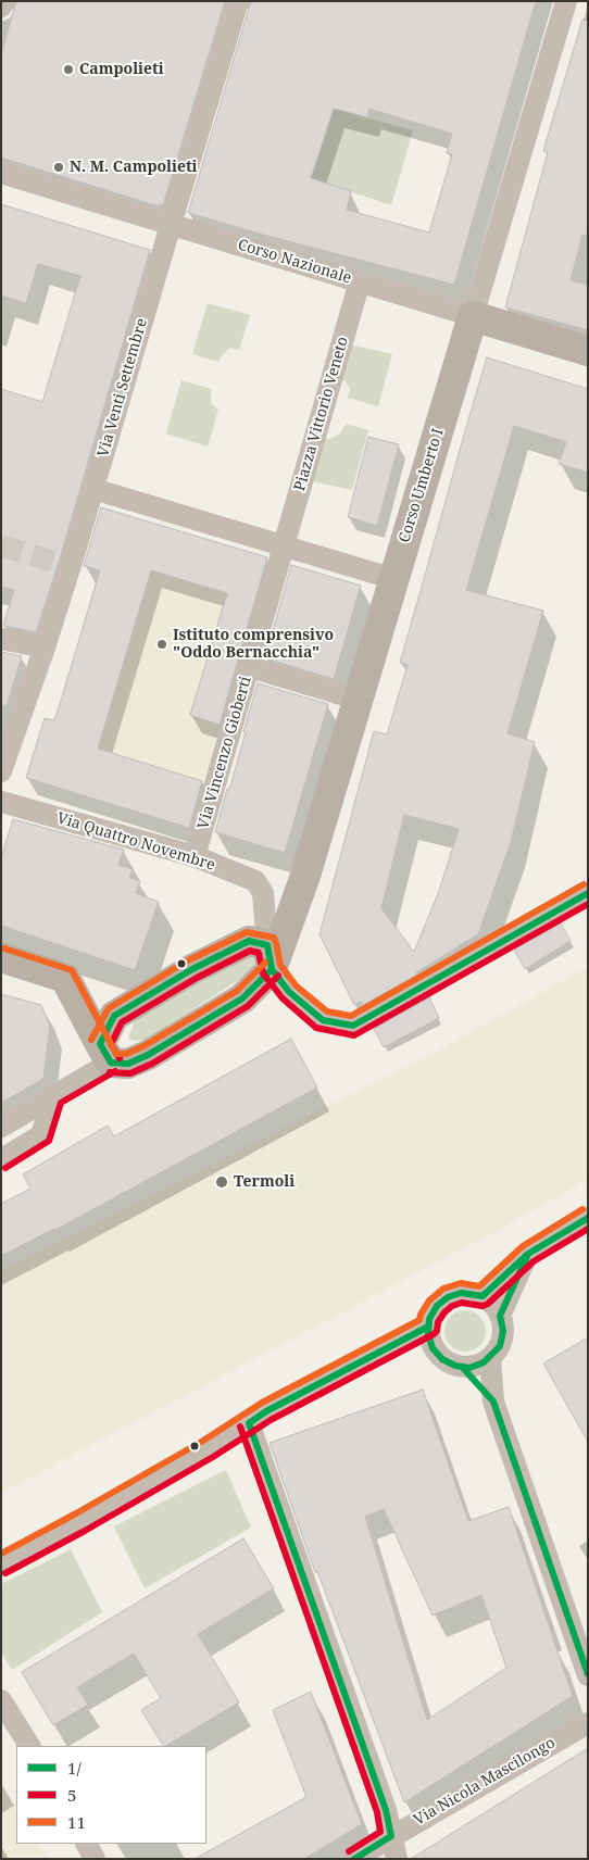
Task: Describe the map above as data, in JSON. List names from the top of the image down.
{
  "streets": {
    "street": [
      "Corso Nazionale",
      "Via Venti Settembre",
      "Piazza Vittorio Veneto",
      "Corso Umberto I",
      "Via Vincenzo Gioberti",
      "Via Quattro Novembre",
      "Via Nicola Mascilongo"
    ]
  },
  "crossings": [
    ["Corso Nazionale", "Via Venti Settembre"],
    ["Corso Nazionale", "Piazza Vittorio Veneto"],
    ["Corso Nazionale", "Corso Umberto I"],
    ["Piazza Vittorio Veneto", "Via Vincenzo Gioberti"],
    ["Corso Umberto I", "Via Quattro Novembre"],
    ["Via Vincenzo Gioberti", "Via Quattro Novembre"]
  ],
  "places": [
    "Campolieti",
    "N. M. Campolieti",
    "Istituto comprensivo \"Oddo Bernacchia\"",
    "Termoli"
  ],
  "lines": ["transit line 11", "transit line 1/", "transit line 5"],
  "legend": ["1/", "5", "11"]
}
